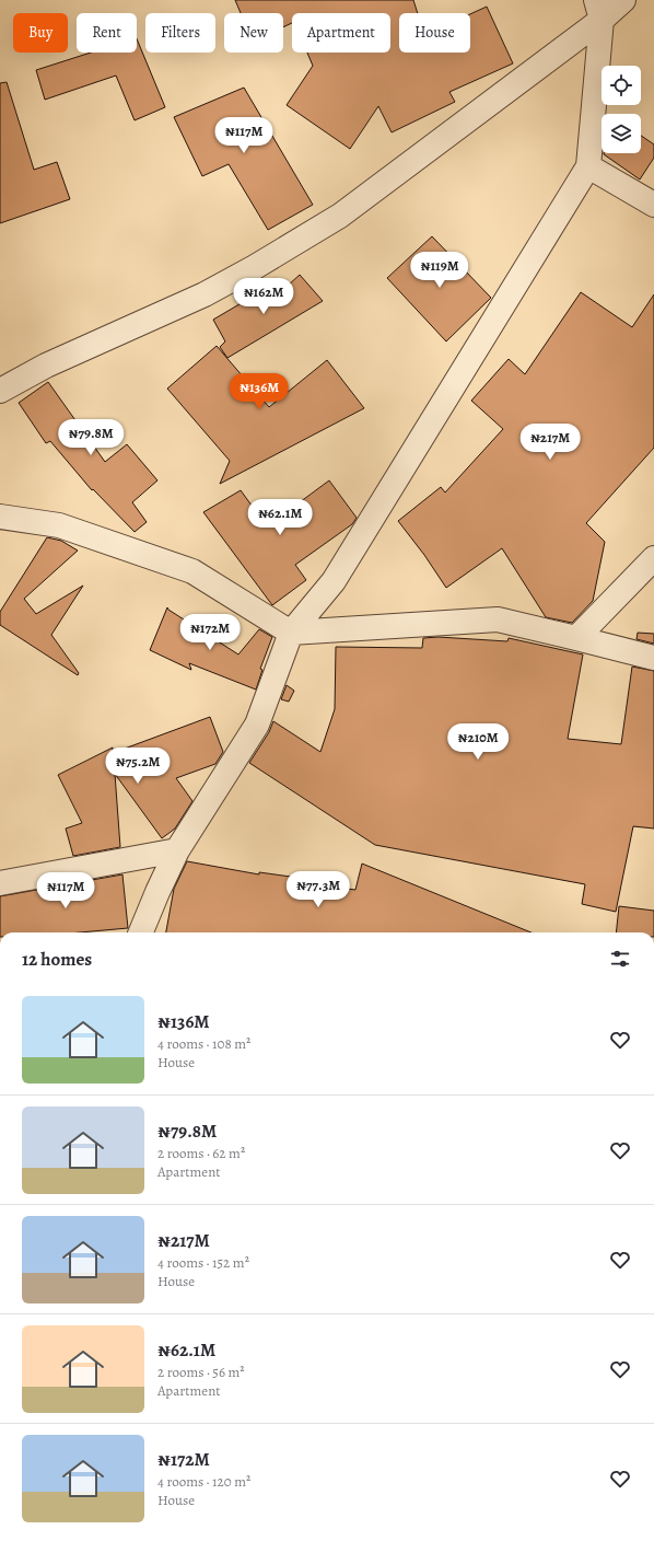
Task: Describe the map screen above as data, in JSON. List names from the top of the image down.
{
  "page": {
    "chip": [
      "Buy",
      "Rent",
      "Filters",
      "New",
      "Apartment",
      "House"
    ],
    "price": [
      "₦117M",
      "₦119M",
      "₦162M",
      "₦136M",
      "₦79.8M",
      "₦217M",
      "₦62.1M",
      "₦172M",
      "₦210M",
      "₦75.2M",
      "₦77.3M",
      "₦117M"
    ],
    "heading": "12 homes",
    "list": [
      {
        "name": "₦136M",
        "note": "4 rooms · 108 m² · House"
      },
      {
        "name": "₦79.8M",
        "note": "2 rooms · 62 m² · Apartment"
      },
      {
        "name": "₦217M",
        "note": "4 rooms · 152 m² · House"
      },
      {
        "name": "₦62.1M",
        "note": "2 rooms · 56 m² · Apartment"
      },
      {
        "name": "₦172M",
        "note": "4 rooms · 120 m² · House"
      }
    ]
  }
}
